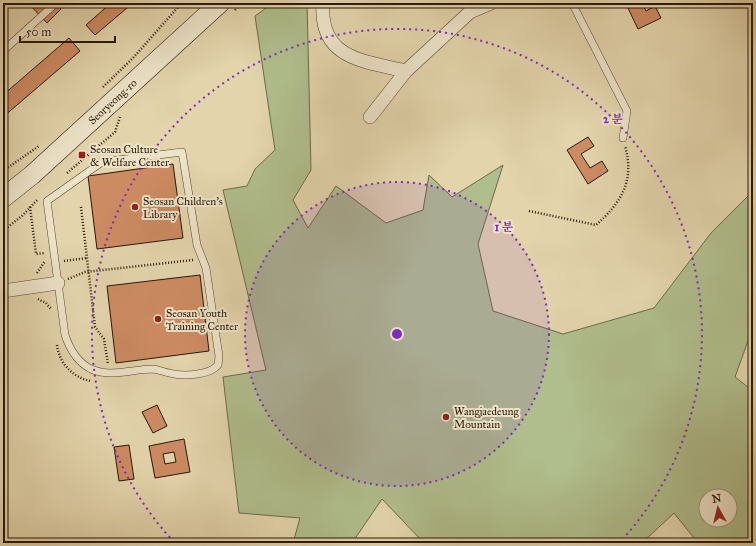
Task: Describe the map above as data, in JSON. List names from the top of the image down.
{
  "streets": {
    "street": ["Seoryeong-ro"]
  },
  "places": {
    "transit": ["Seosan Culture & Welfare Center"],
    "other": ["Seosan Children's Library", "Seosan Youth Training Center", "Wangjaedeung Mountain"]
  },
  "scale_bar": "50 m",
  "north": "top",
  "rings": ["2 분", "1 분"]
}
